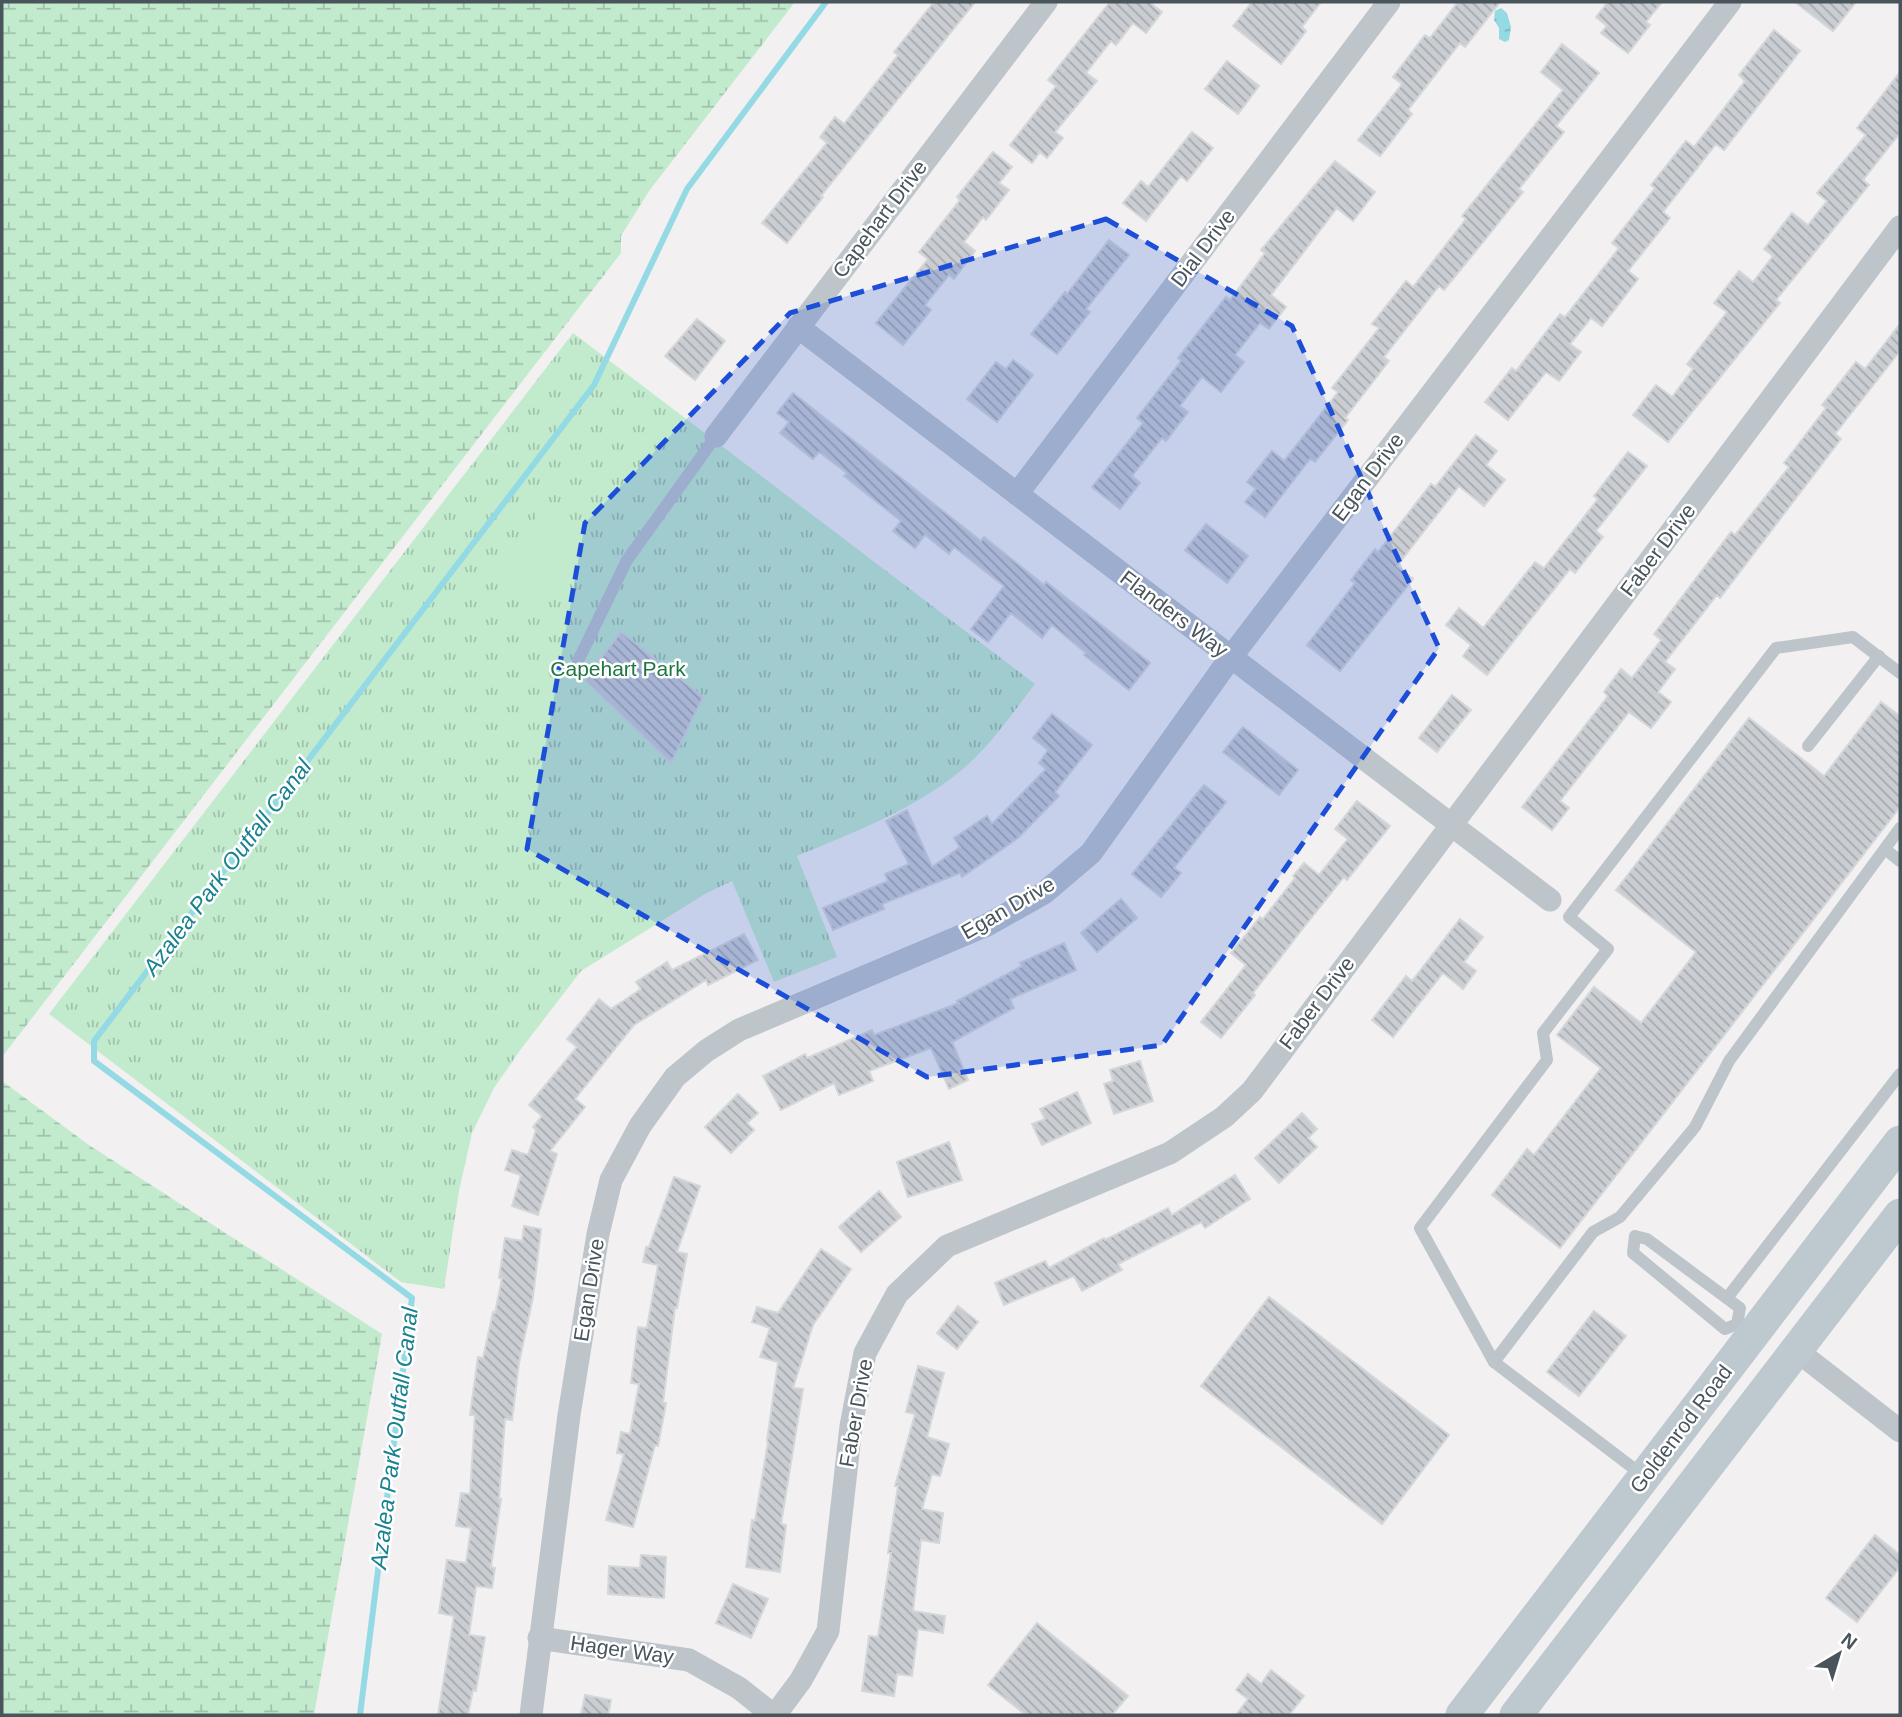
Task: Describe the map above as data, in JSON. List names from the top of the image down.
{
  "streets": {
    "main road": ["Goldenrod Road"],
    "street": [
      "Capehart Drive",
      "Dial Drive",
      "Egan Drive",
      "Faber Drive",
      "Flanders Way",
      "Hager Way"
    ]
  },
  "crossings": [
    ["Capehart Drive", "Flanders Way"],
    ["Dial Drive", "Flanders Way"],
    ["Egan Drive", "Flanders Way"],
    ["Egan Drive", "Hager Way"],
    ["Faber Drive", "Flanders Way"],
    ["Faber Drive", "Hager Way"]
  ],
  "water": ["Azalea Park Outfall Canal"],
  "parks": ["Capehart Park"],
  "north": "top right"
}
